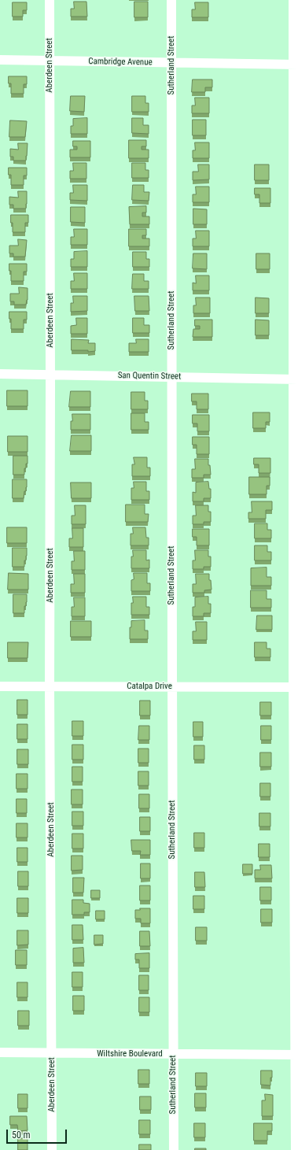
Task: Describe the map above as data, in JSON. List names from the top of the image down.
{
  "streets": {
    "street": [
      "Cambridge Avenue",
      "Aberdeen Street",
      "Sutherland Street",
      "San Quentin Street",
      "Catalpa Drive",
      "Wiltshire Boulevard"
    ]
  },
  "crossings": [
    ["Cambridge Avenue", "Aberdeen Street"],
    ["Cambridge Avenue", "Sutherland Street"],
    ["Aberdeen Street", "San Quentin Street"],
    ["Aberdeen Street", "Catalpa Drive"],
    ["Aberdeen Street", "Wiltshire Boulevard"],
    ["Sutherland Street", "San Quentin Street"],
    ["Sutherland Street", "Catalpa Drive"],
    ["Sutherland Street", "Wiltshire Boulevard"]
  ],
  "scale_bar": "50 m"
}
